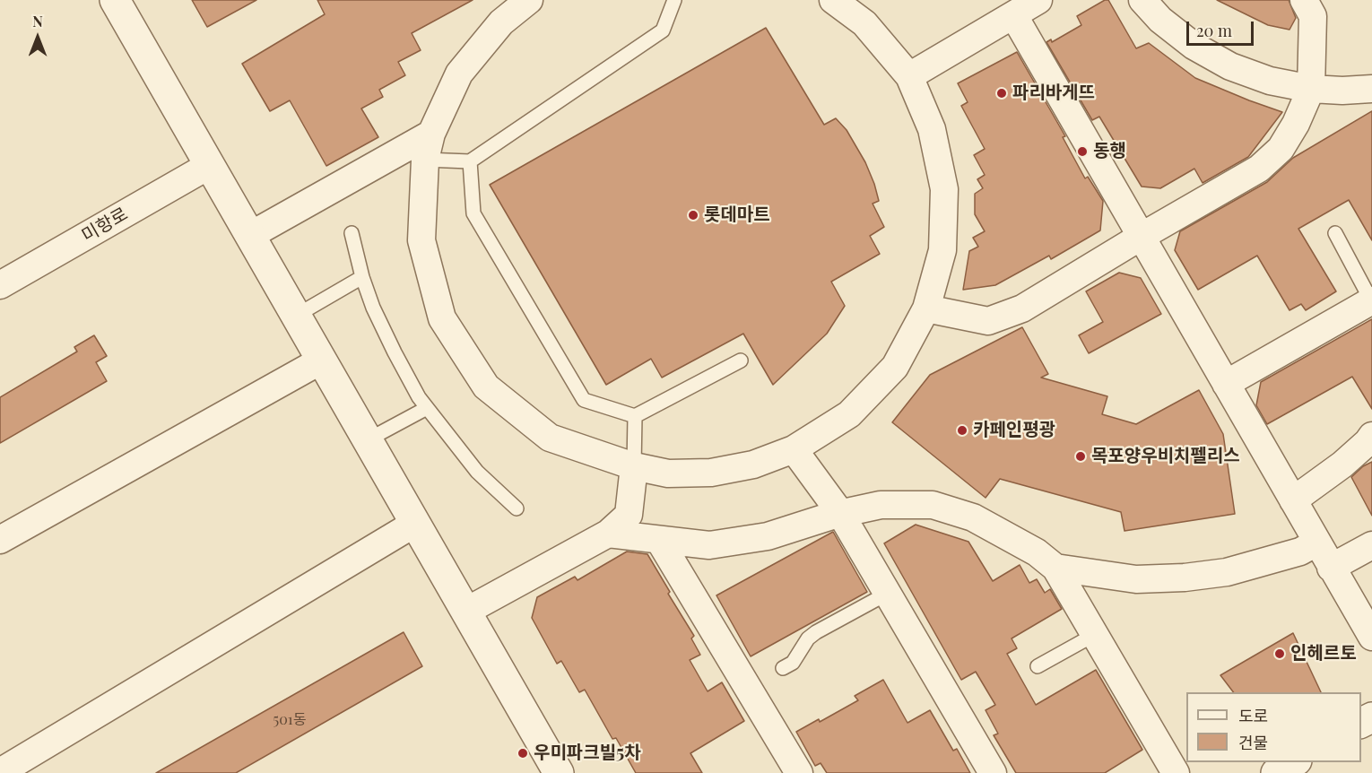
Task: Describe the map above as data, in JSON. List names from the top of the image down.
{
  "streets": {
    "street": ["미항로"]
  },
  "places": [
    "파리바게뜨",
    "동행",
    "롯데마트",
    "카페인평광",
    "목포양우비치펠리스",
    "인헤르토",
    "우미파크빌5차"
  ],
  "house_numbers": ["501동"],
  "legend": ["도로", "건물"],
  "scale_bar": "20 m",
  "north": "top"
}
